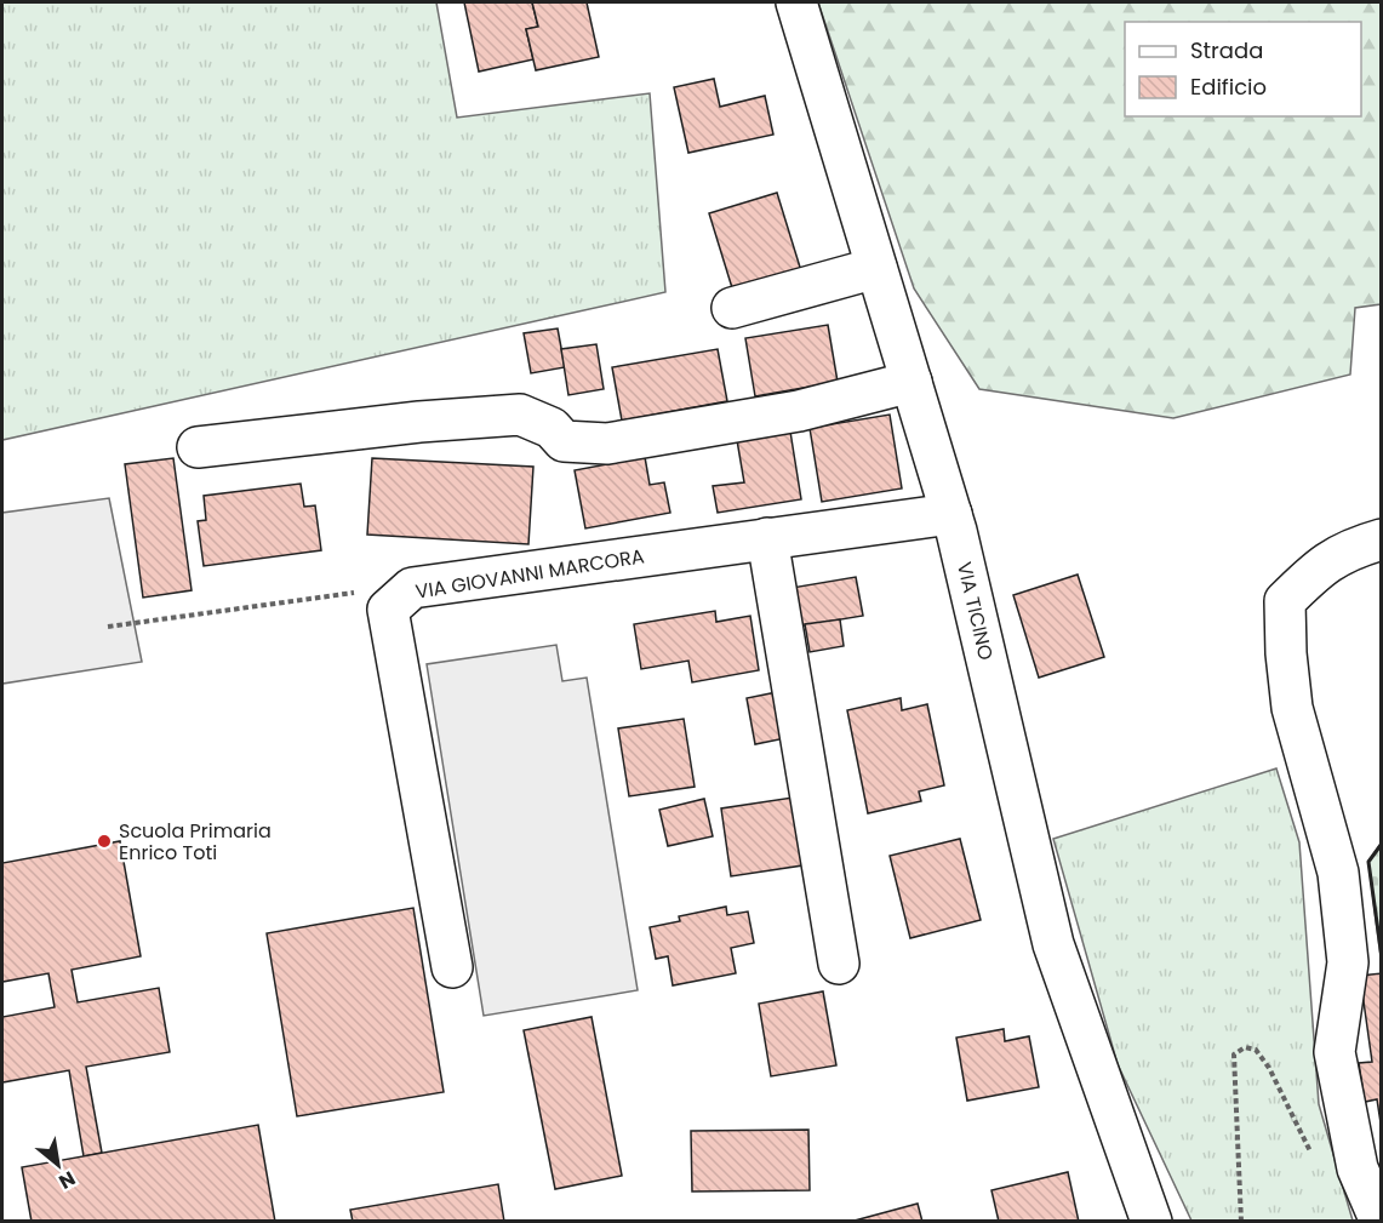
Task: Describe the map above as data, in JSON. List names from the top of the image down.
{
  "streets": {
    "street": ["VIA GIOVANNI MARCORA", "VIA TICINO"]
  },
  "crossings": [
    ["VIA GIOVANNI MARCORA", "VIA TICINO"]
  ],
  "places": ["Scuola Primaria Enrico Toti"],
  "legend": ["Strada", "Edificio"],
  "north": "bottom right"
}
